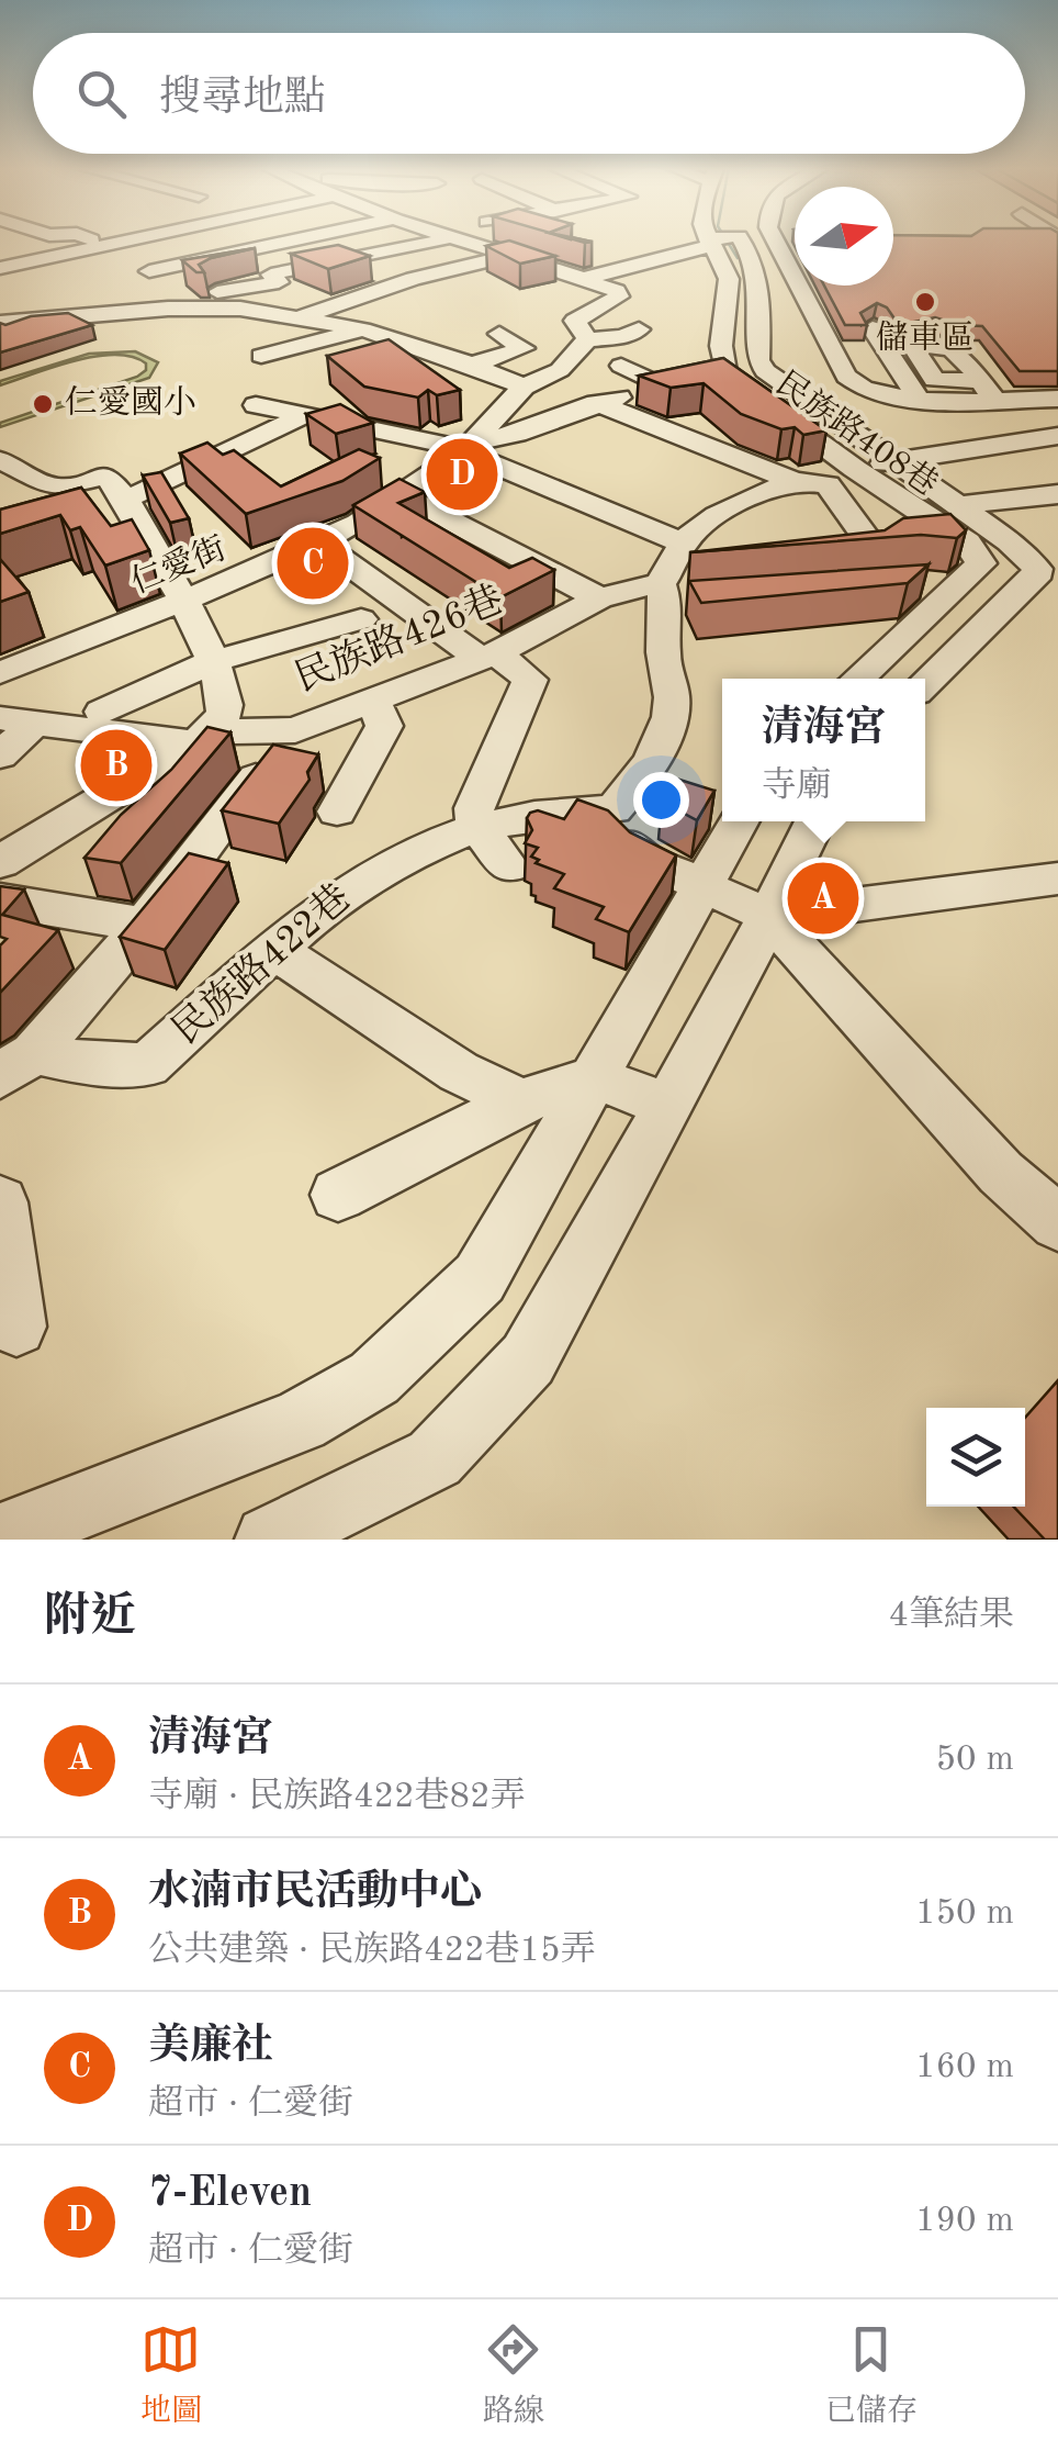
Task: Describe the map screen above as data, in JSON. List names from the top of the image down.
{
  "streets": {
    "street": [
      "民族路408巷",
      "仁愛街",
      "民族路426巷",
      "民族路422巷"
    ]
  },
  "places": ["儲車區", "仁愛國小"],
  "north": "right",
  "page": {
    "search": "搜尋地點",
    "pins": [
      "D",
      "C",
      "B",
      "A"
    ],
    "popup": ["清海宮", "寺廟"],
    "heading": ["附近", "4筆結果"],
    "list": [
      {
        "mark": "A",
        "name": "清海宮",
        "note": "寺廟 · 民族路422巷82弄",
        "value": "50 m"
      },
      {
        "mark": "B",
        "name": "水湳市民活動中心",
        "note": "公共建築 · 民族路422巷15弄",
        "value": "150 m"
      },
      {
        "mark": "C",
        "name": "美廉社",
        "note": "超市 · 仁愛街",
        "value": "160 m"
      },
      {
        "mark": "D",
        "name": "7-Eleven",
        "note": "超市 · 仁愛街",
        "value": "190 m"
      }
    ],
    "nav": ["地圖", "路線", "已儲存"]
  }
}
